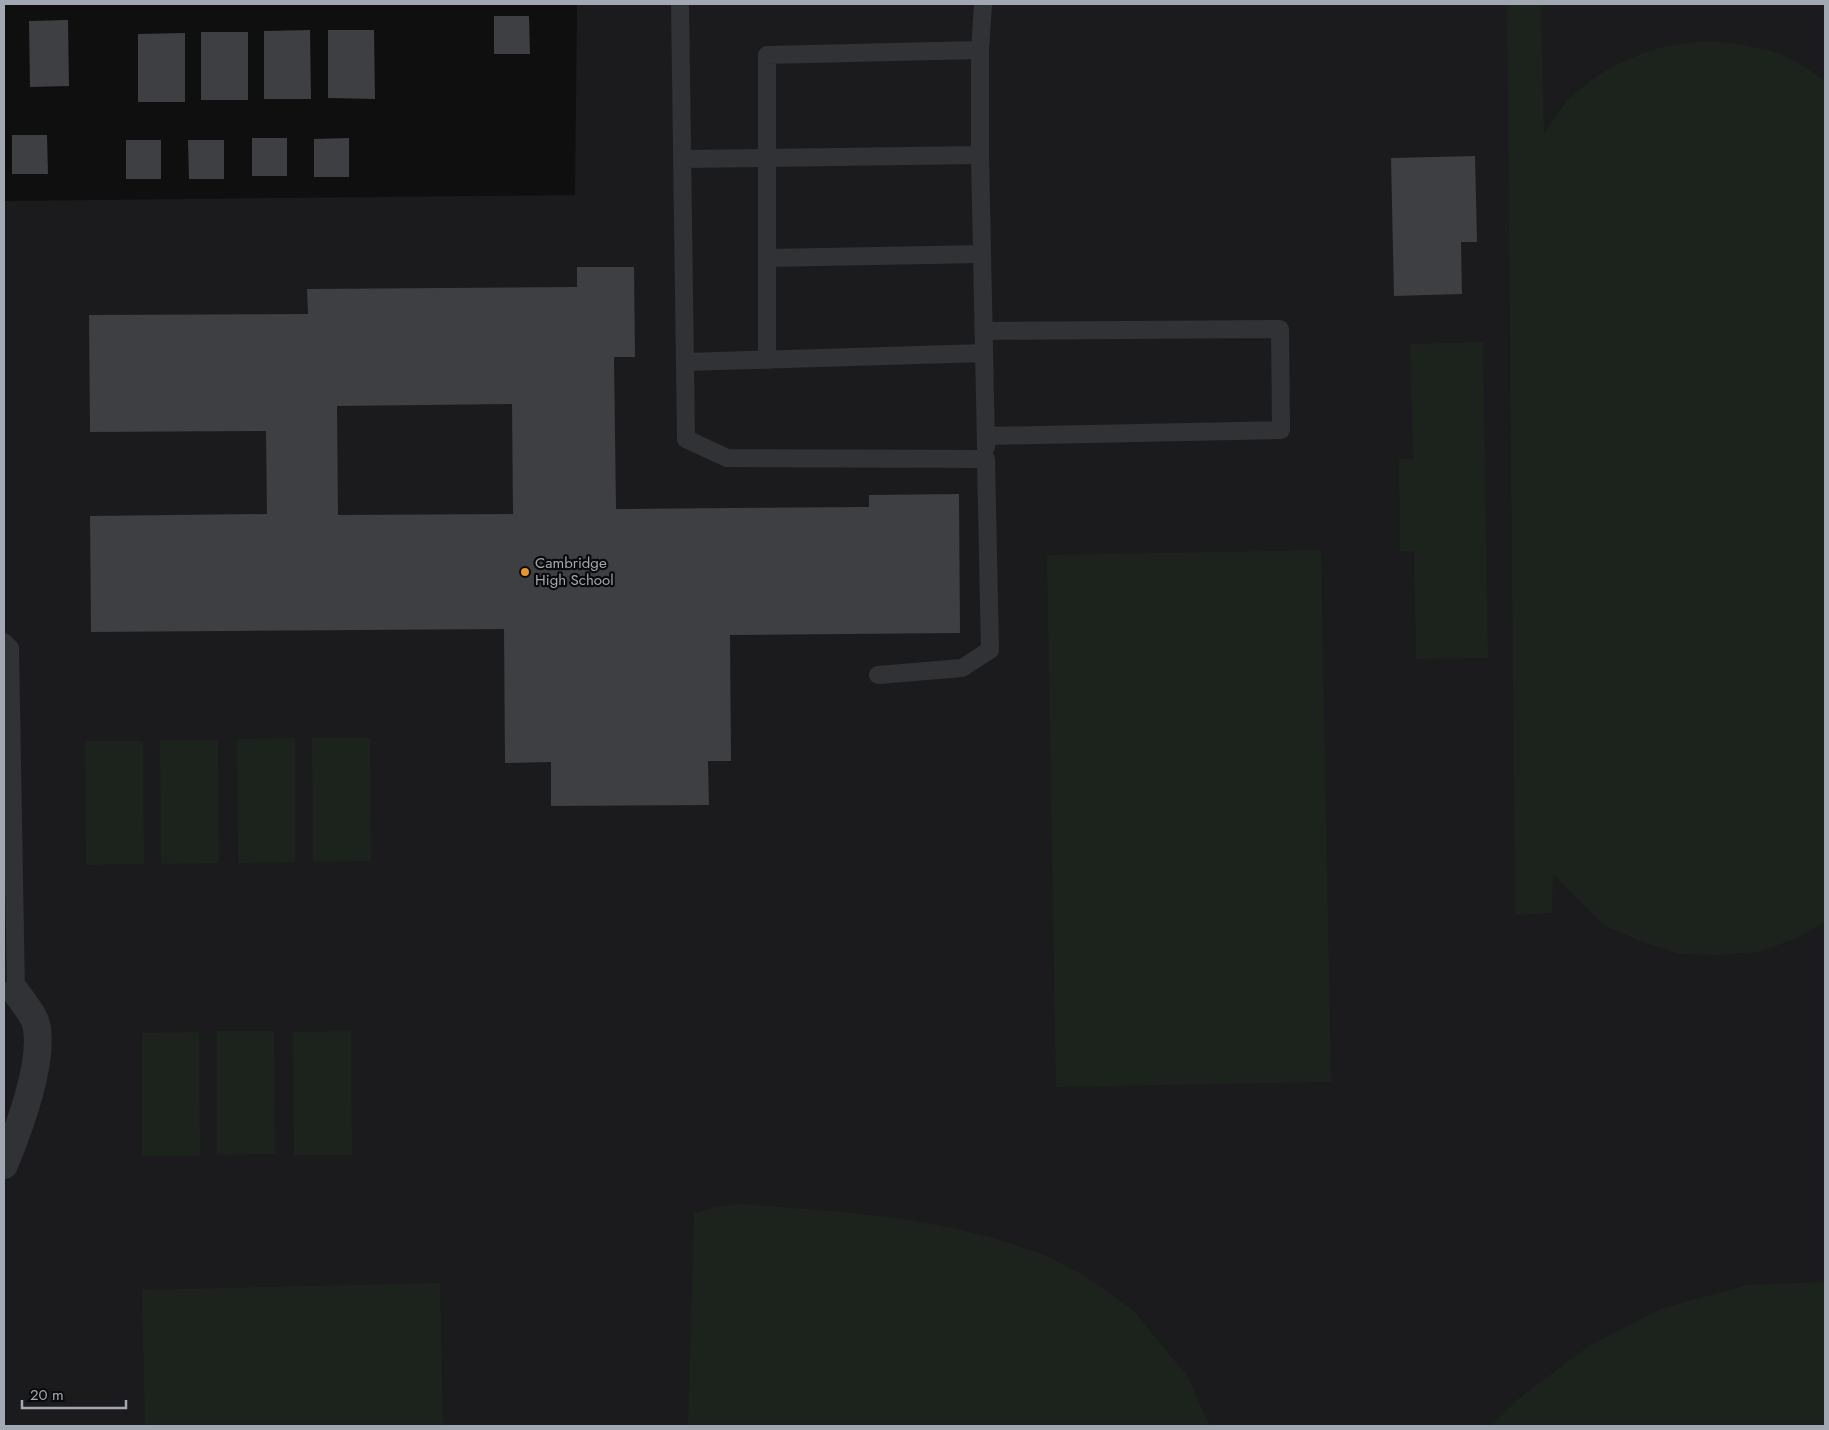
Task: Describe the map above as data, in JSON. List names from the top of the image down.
{
  "places": ["Cambridge High School"],
  "scale_bar": "20 m"
}
